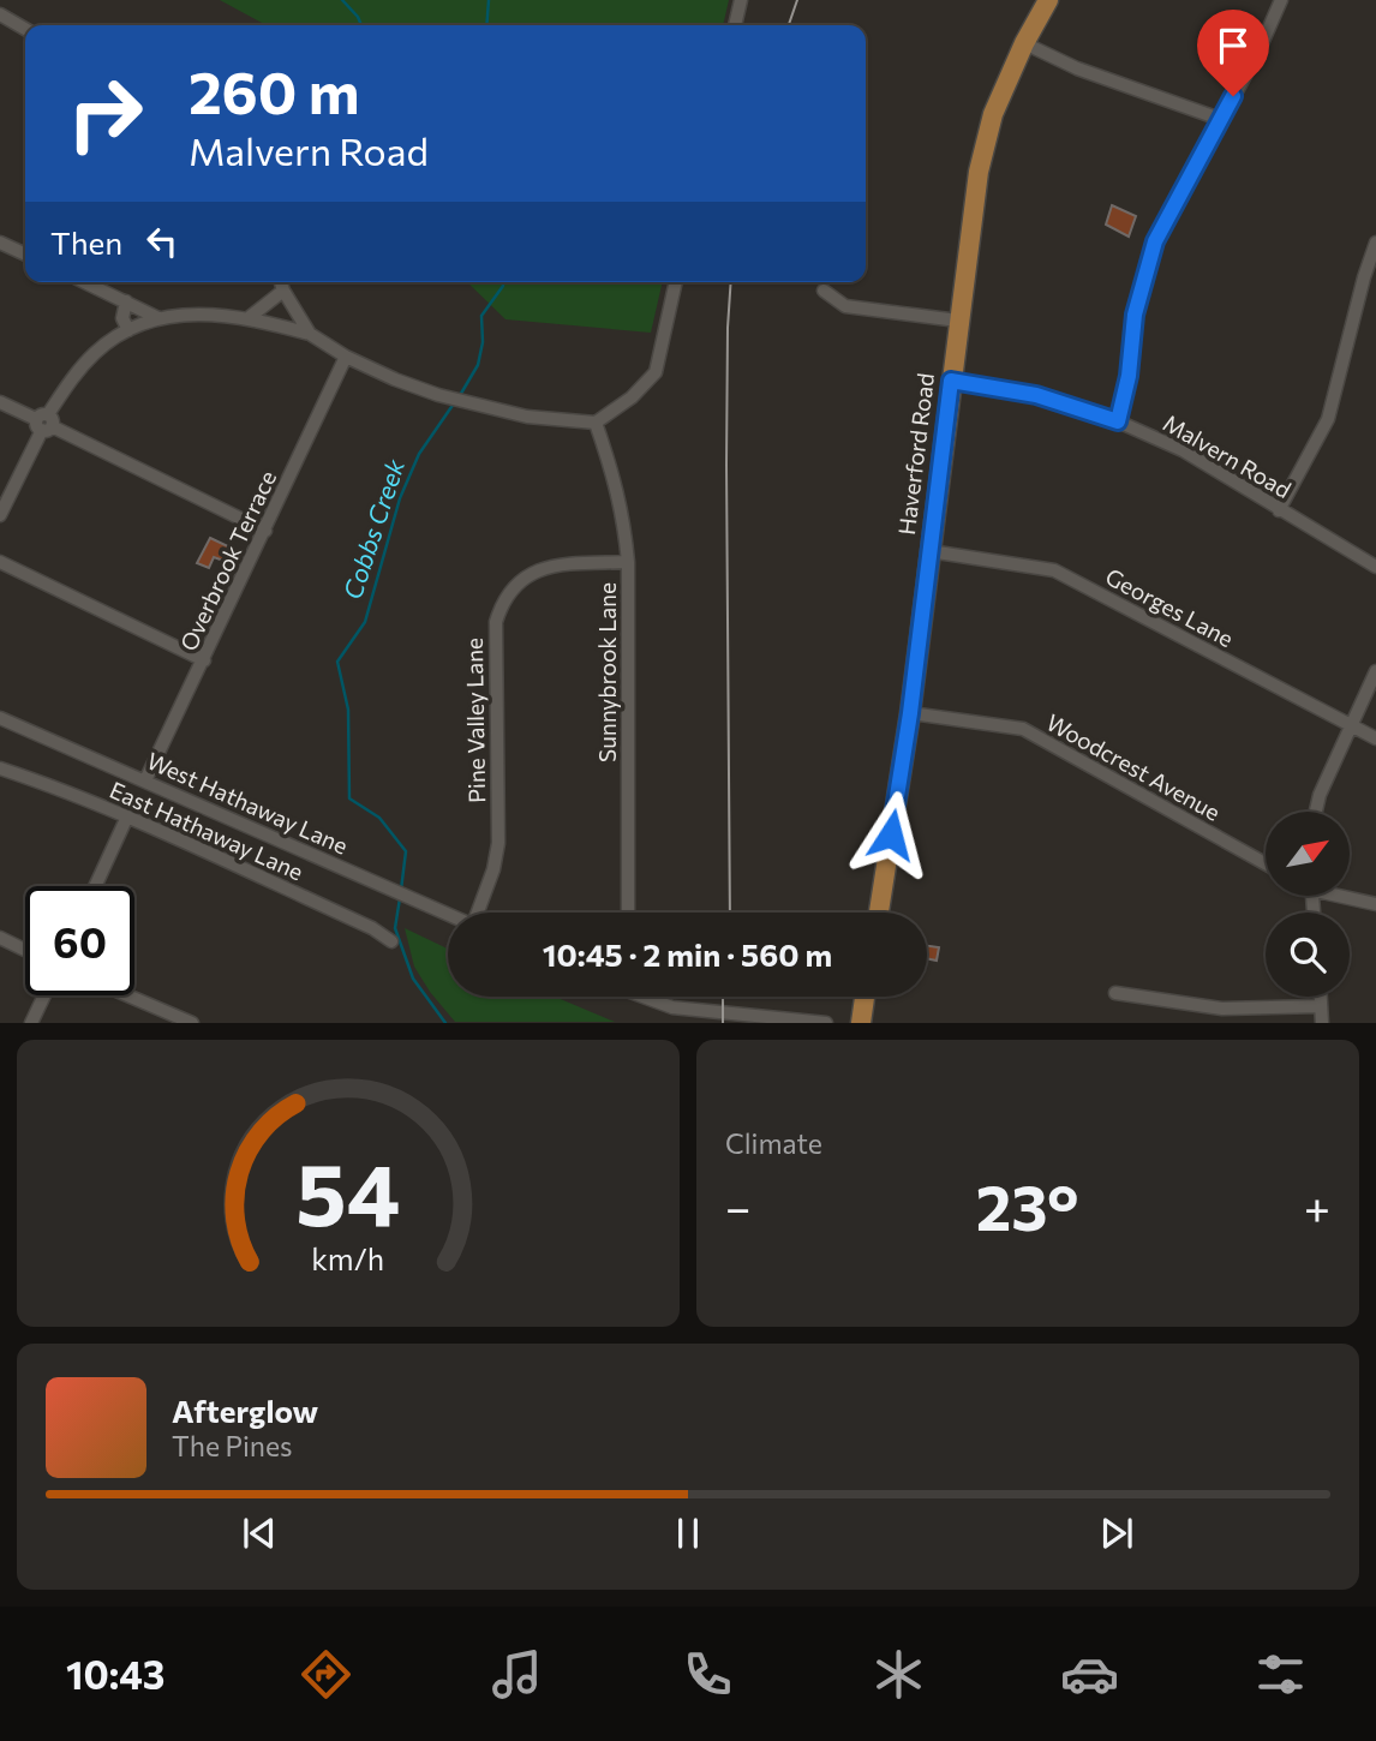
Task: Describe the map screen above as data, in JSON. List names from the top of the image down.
{
  "streets": {
    "main road": ["Haverford Road"],
    "street": [
      "Malvern Road",
      "Overbrook Terrace",
      "Georges Lane",
      "Sunnybrook Lane",
      "Pine Valley Lane",
      "Woodcrest Avenue",
      "West Hathaway Lane",
      "East Hathaway Lane"
    ]
  },
  "crossings": [
    ["Haverford Road", "Malvern Road"],
    ["Haverford Road", "Georges Lane"],
    ["Haverford Road", "Woodcrest Avenue"],
    ["Overbrook Terrace", "West Hathaway Lane"],
    ["Sunnybrook Lane", "Pine Valley Lane"]
  ],
  "water": ["Cobbs Creek"],
  "north": "top right",
  "page": {
    "turn": ["260 m", "Malvern Road"],
    "then": "Then",
    "limit": "60",
    "trip": "10:45 · 2 min · 560 m",
    "tile": "Climate",
    "heat": ["−", "23°", "+"],
    "song": ["Afterglow", "The Pines"],
    "tabs": "10:43",
    "gauge": ["54", "km/h"]
  }
}
